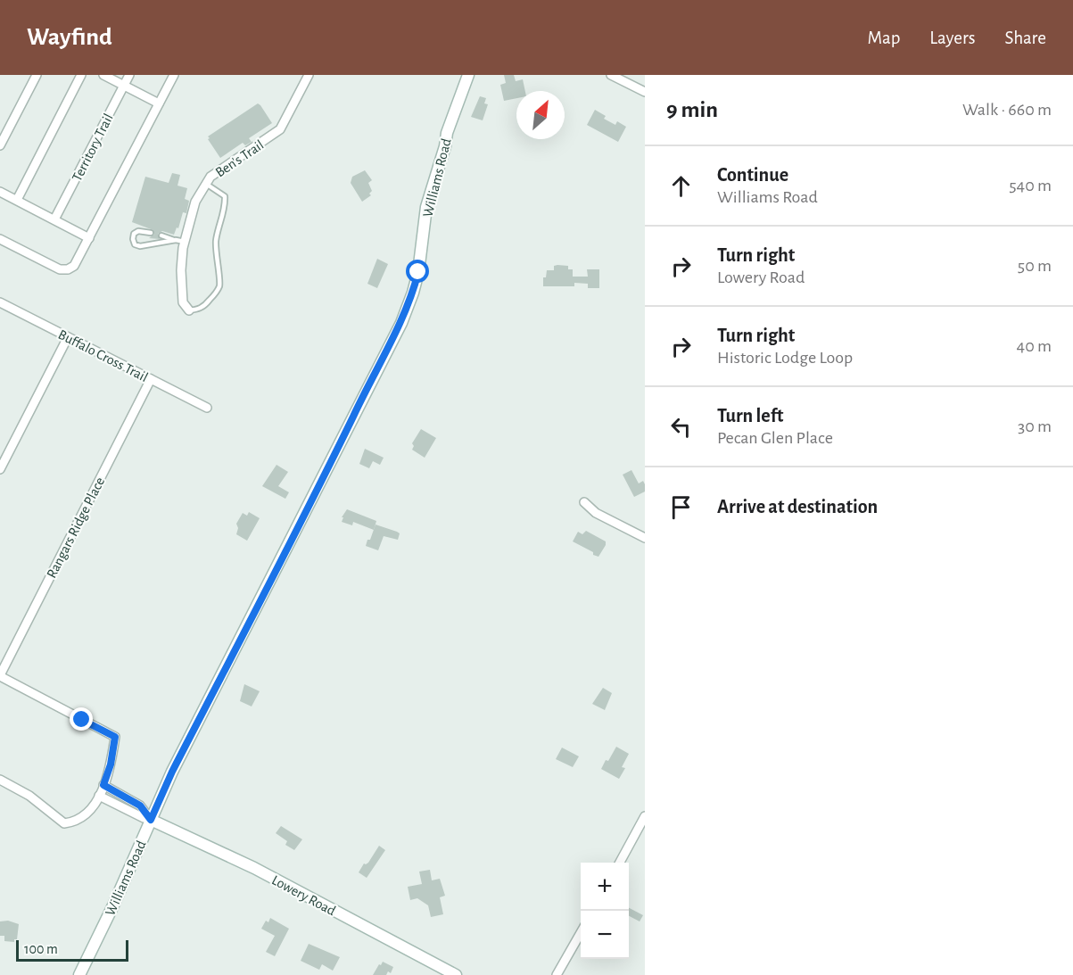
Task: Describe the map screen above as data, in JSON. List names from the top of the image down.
{
  "streets": {
    "street": [
      "Territory Trail",
      "Ben's Trail",
      "Williams Road",
      "Buffalo Cross Trail",
      "Rangars Ridge Place",
      "Lowery Road"
    ]
  },
  "crossings": [
    ["Williams Road", "Lowery Road"],
    ["Buffalo Cross Trail", "Rangars Ridge Place"]
  ],
  "scale_bar": "100 m",
  "north": "top right",
  "page": {
    "header": "Wayfind",
    "nav": ["Map", "Layers", "Share"],
    "heading": ["9 min", "Walk · 660 m"],
    "list": [
      ["Continue", "Williams Road", "540 m"],
      ["Turn right", "Lowery Road", "50 m"],
      ["Turn right", "Historic Lodge Loop", "40 m"],
      ["Turn left", "Pecan Glen Place", "30 m"],
      "Arrive at destination"
    ],
    "map_buttons": ["+", "−"],
    "scale": "100 m"
  }
}
